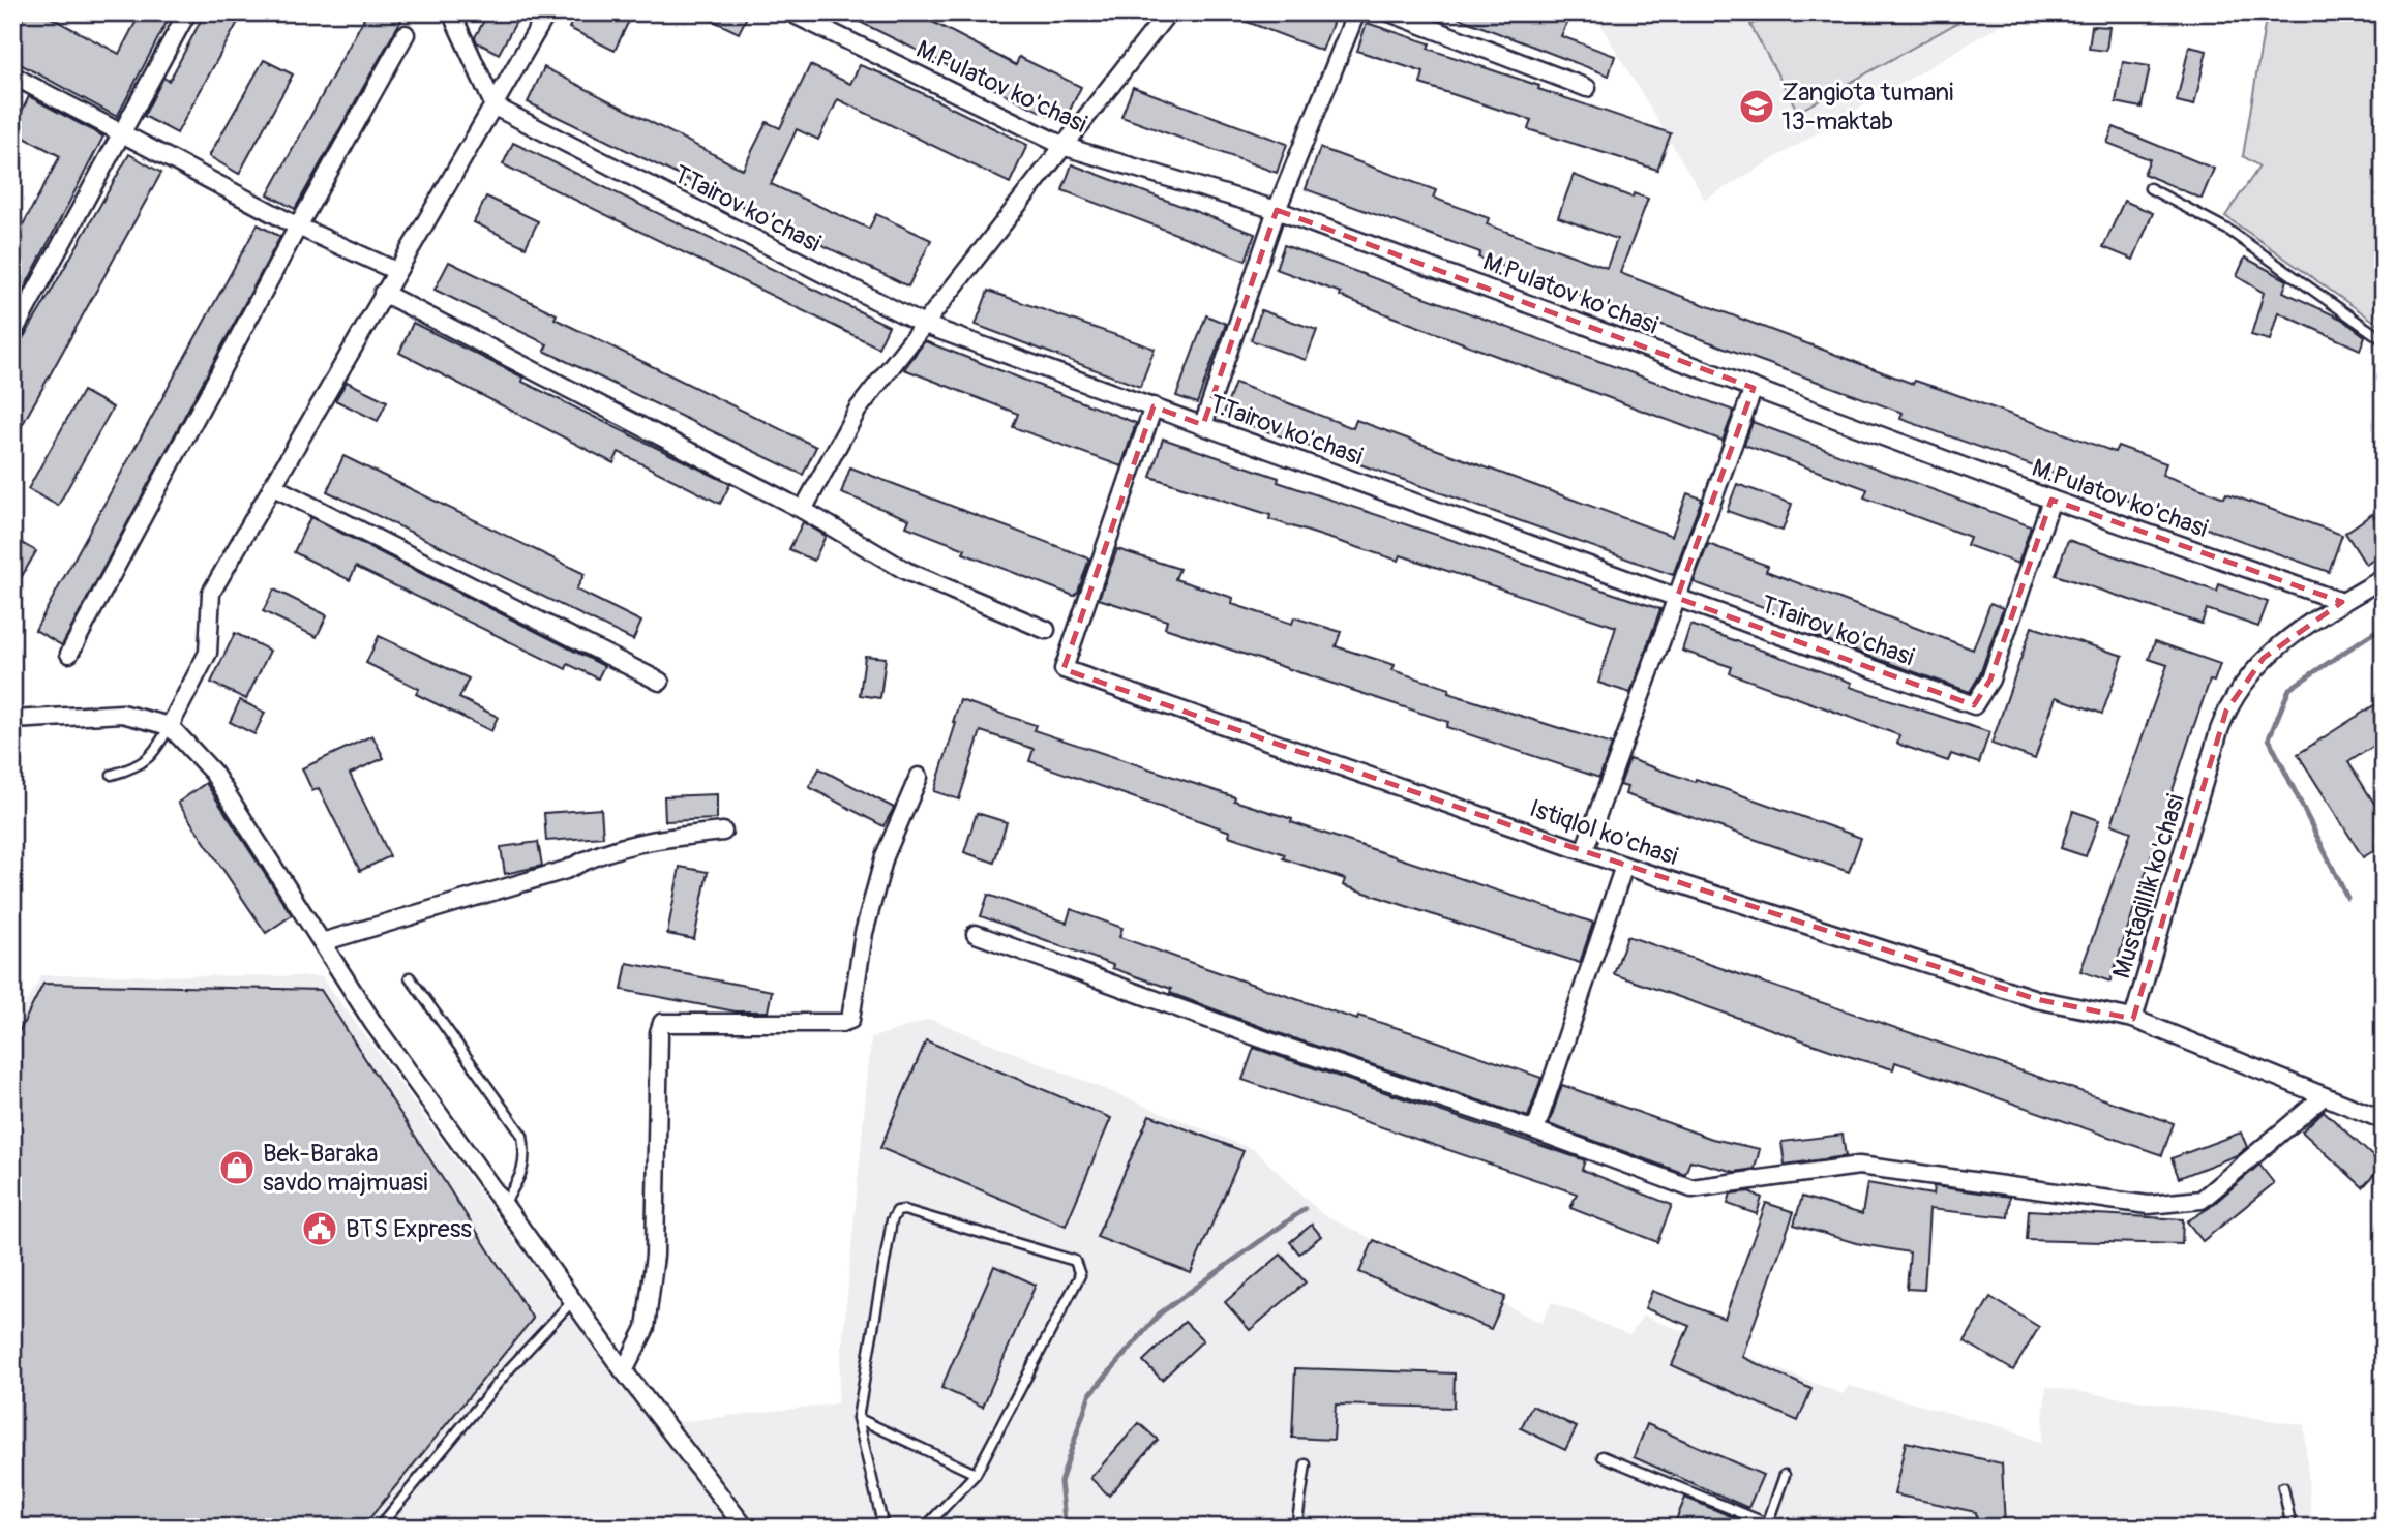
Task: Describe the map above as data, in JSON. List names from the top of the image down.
{
  "streets": {
    "street": [
      "M.Pulatov ko'chasi",
      "T.Tairov ko'chasi",
      "Istiqlol ko'chasi",
      "Mustaqillik ko'chasi"
    ]
  },
  "crossings": [
    ["M.Pulatov ko'chasi", "T.Tairov ko'chasi"],
    ["M.Pulatov ko'chasi", "Mustaqillik ko'chasi"],
    ["T.Tairov ko'chasi", "Istiqlol ko'chasi"],
    ["Istiqlol ko'chasi", "Mustaqillik ko'chasi"]
  ],
  "places": {
    "school or university": ["Zangiota tumani 13-maktab"],
    "shop": ["Bek-Baraka savdo majmuasi"],
    "public building": ["BTS Express"]
  }
}
